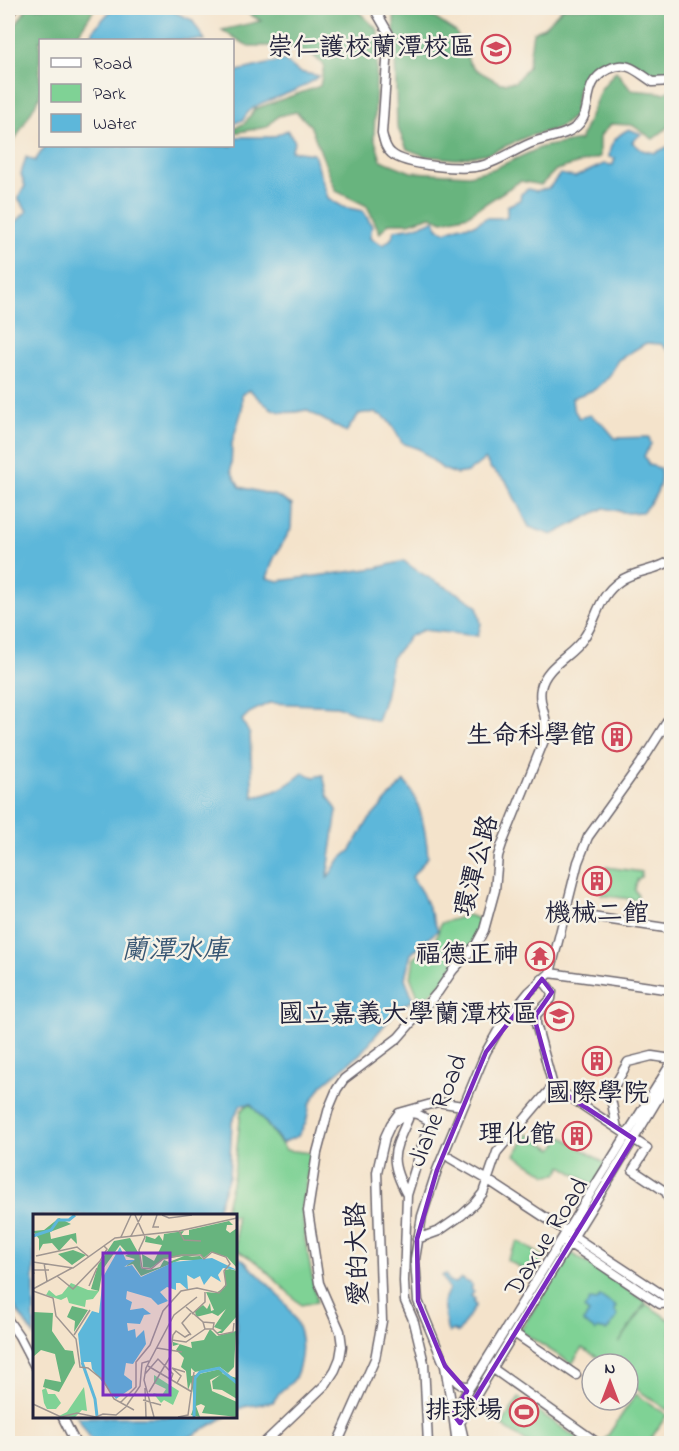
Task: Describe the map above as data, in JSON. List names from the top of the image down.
{
  "streets": {
    "street": [
      "環潭公路",
      "Jiahe Road",
      "Daxue Road",
      "愛的大路"
    ]
  },
  "crossings": [
    ["Jiahe Road", "Daxue Road"]
  ],
  "water": ["蘭潭水庫"],
  "places": {
    "school or university": ["崇仁護校蘭潭校區", "國立嘉義大學蘭潭校區"],
    "building": [
      "生命科學館",
      "機械二館",
      "國際學院",
      "理化館"
    ],
    "temple": ["福德正神"],
    "sports": ["排球場"]
  },
  "legend": ["Road", "Park", "Water"],
  "north": "top"
}
